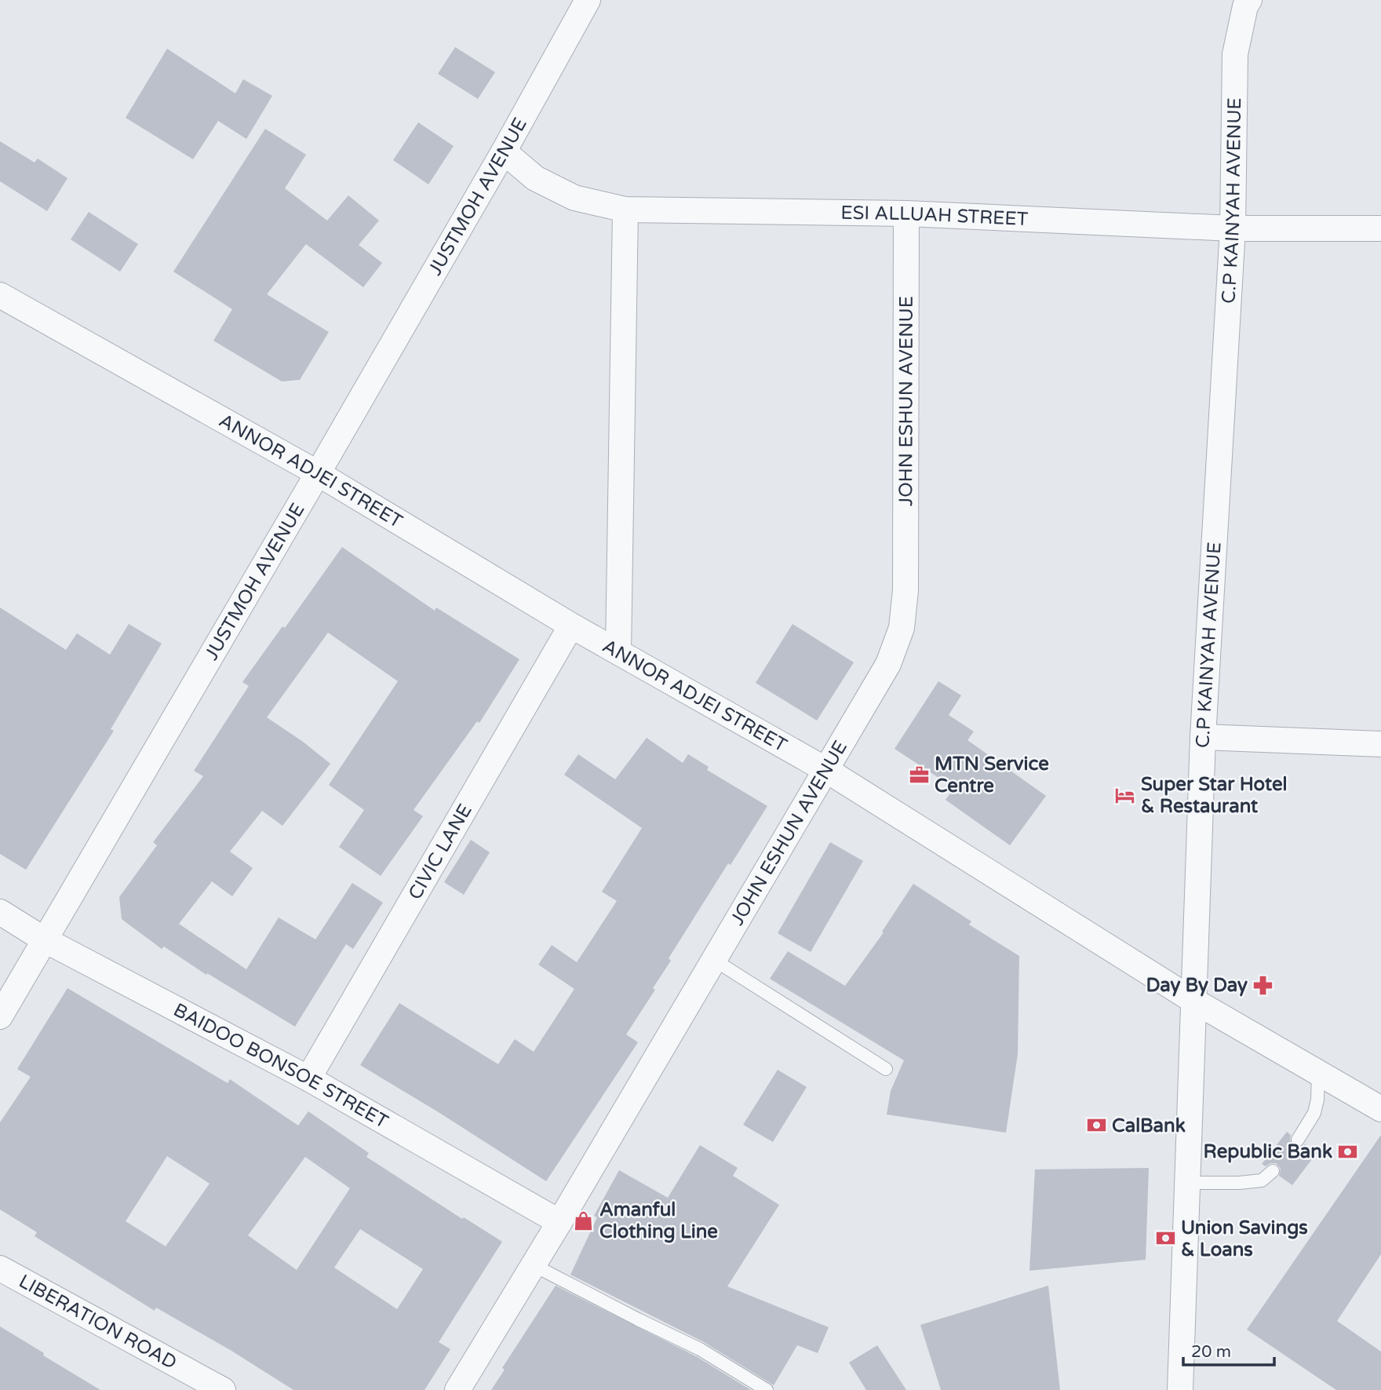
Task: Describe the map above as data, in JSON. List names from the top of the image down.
{
  "streets": {
    "street": [
      "JUSTMOH AVENUE",
      "C.P KAINYAH AVENUE",
      "ESI ALLUAH STREET",
      "JOHN ESHUN AVENUE",
      "ANNOR ADJEI STREET",
      "CIVIC LANE",
      "BAIDOO BONSOE STREET",
      "LIBERATION ROAD"
    ]
  },
  "crossings": [
    ["JUSTMOH AVENUE", "ESI ALLUAH STREET"],
    ["JUSTMOH AVENUE", "ANNOR ADJEI STREET"],
    ["JUSTMOH AVENUE", "BAIDOO BONSOE STREET"],
    ["C.P KAINYAH AVENUE", "ESI ALLUAH STREET"],
    ["C.P KAINYAH AVENUE", "ANNOR ADJEI STREET"],
    ["ESI ALLUAH STREET", "JOHN ESHUN AVENUE"],
    ["JOHN ESHUN AVENUE", "ANNOR ADJEI STREET"],
    ["JOHN ESHUN AVENUE", "BAIDOO BONSOE STREET"],
    ["ANNOR ADJEI STREET", "CIVIC LANE"],
    ["CIVIC LANE", "BAIDOO BONSOE STREET"]
  ],
  "places": {
    "office": ["MTN Service Centre"],
    "hotel": ["Super Star Hotel & Restaurant"],
    "pharmacy": ["Day By Day"],
    "bank": ["CalBank", "Republic Bank", "Union Savings & Loans"],
    "shop": ["Amanful Clothing Line"]
  },
  "scale_bar": "20 m"
}
